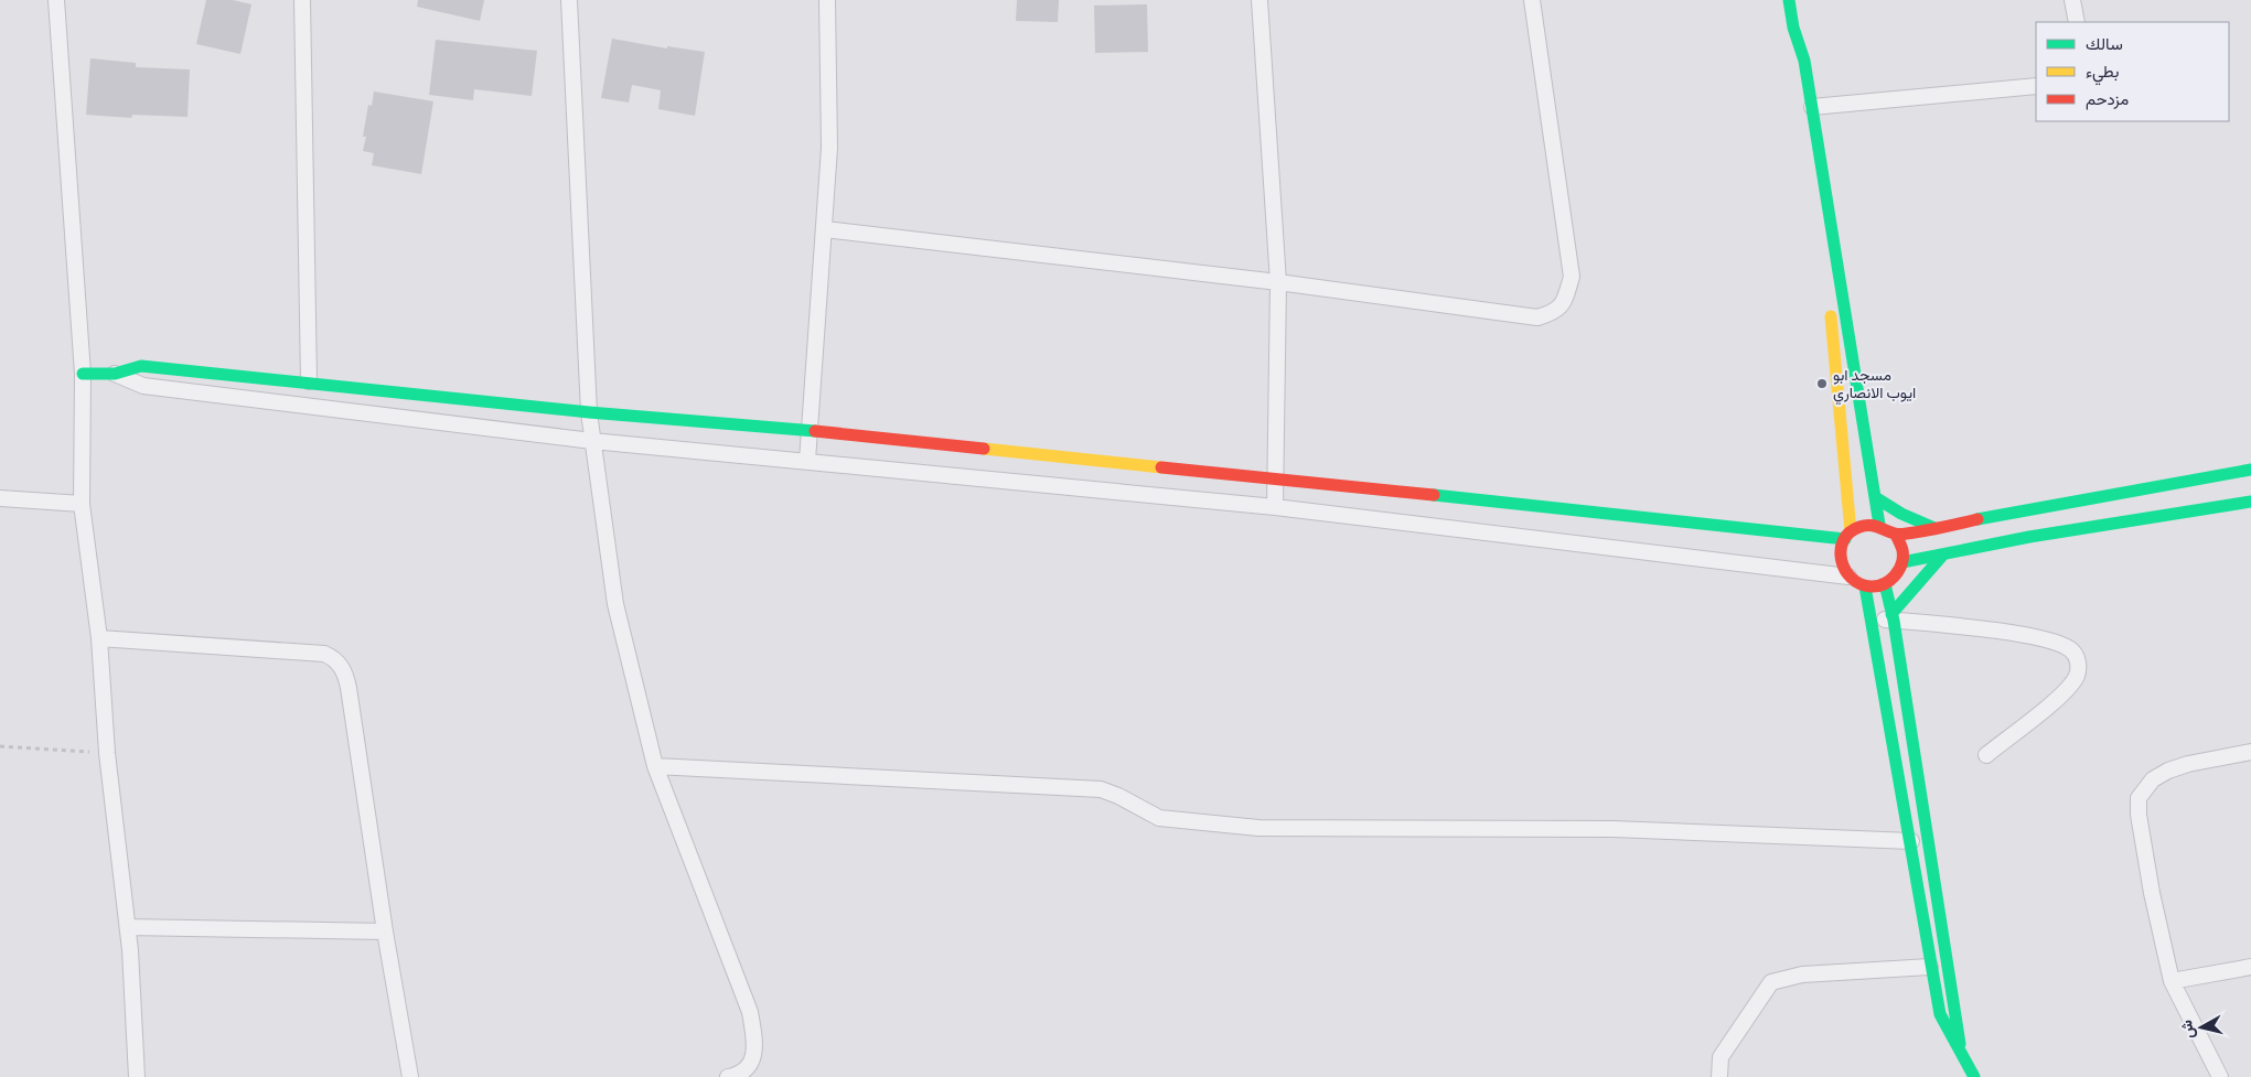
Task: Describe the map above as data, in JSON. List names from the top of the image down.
{
  "places": ["مسجد ابو ايوب الانصاري"],
  "legend": ["سالك", "بطيء", "مزدحم"],
  "north": "left"
}
